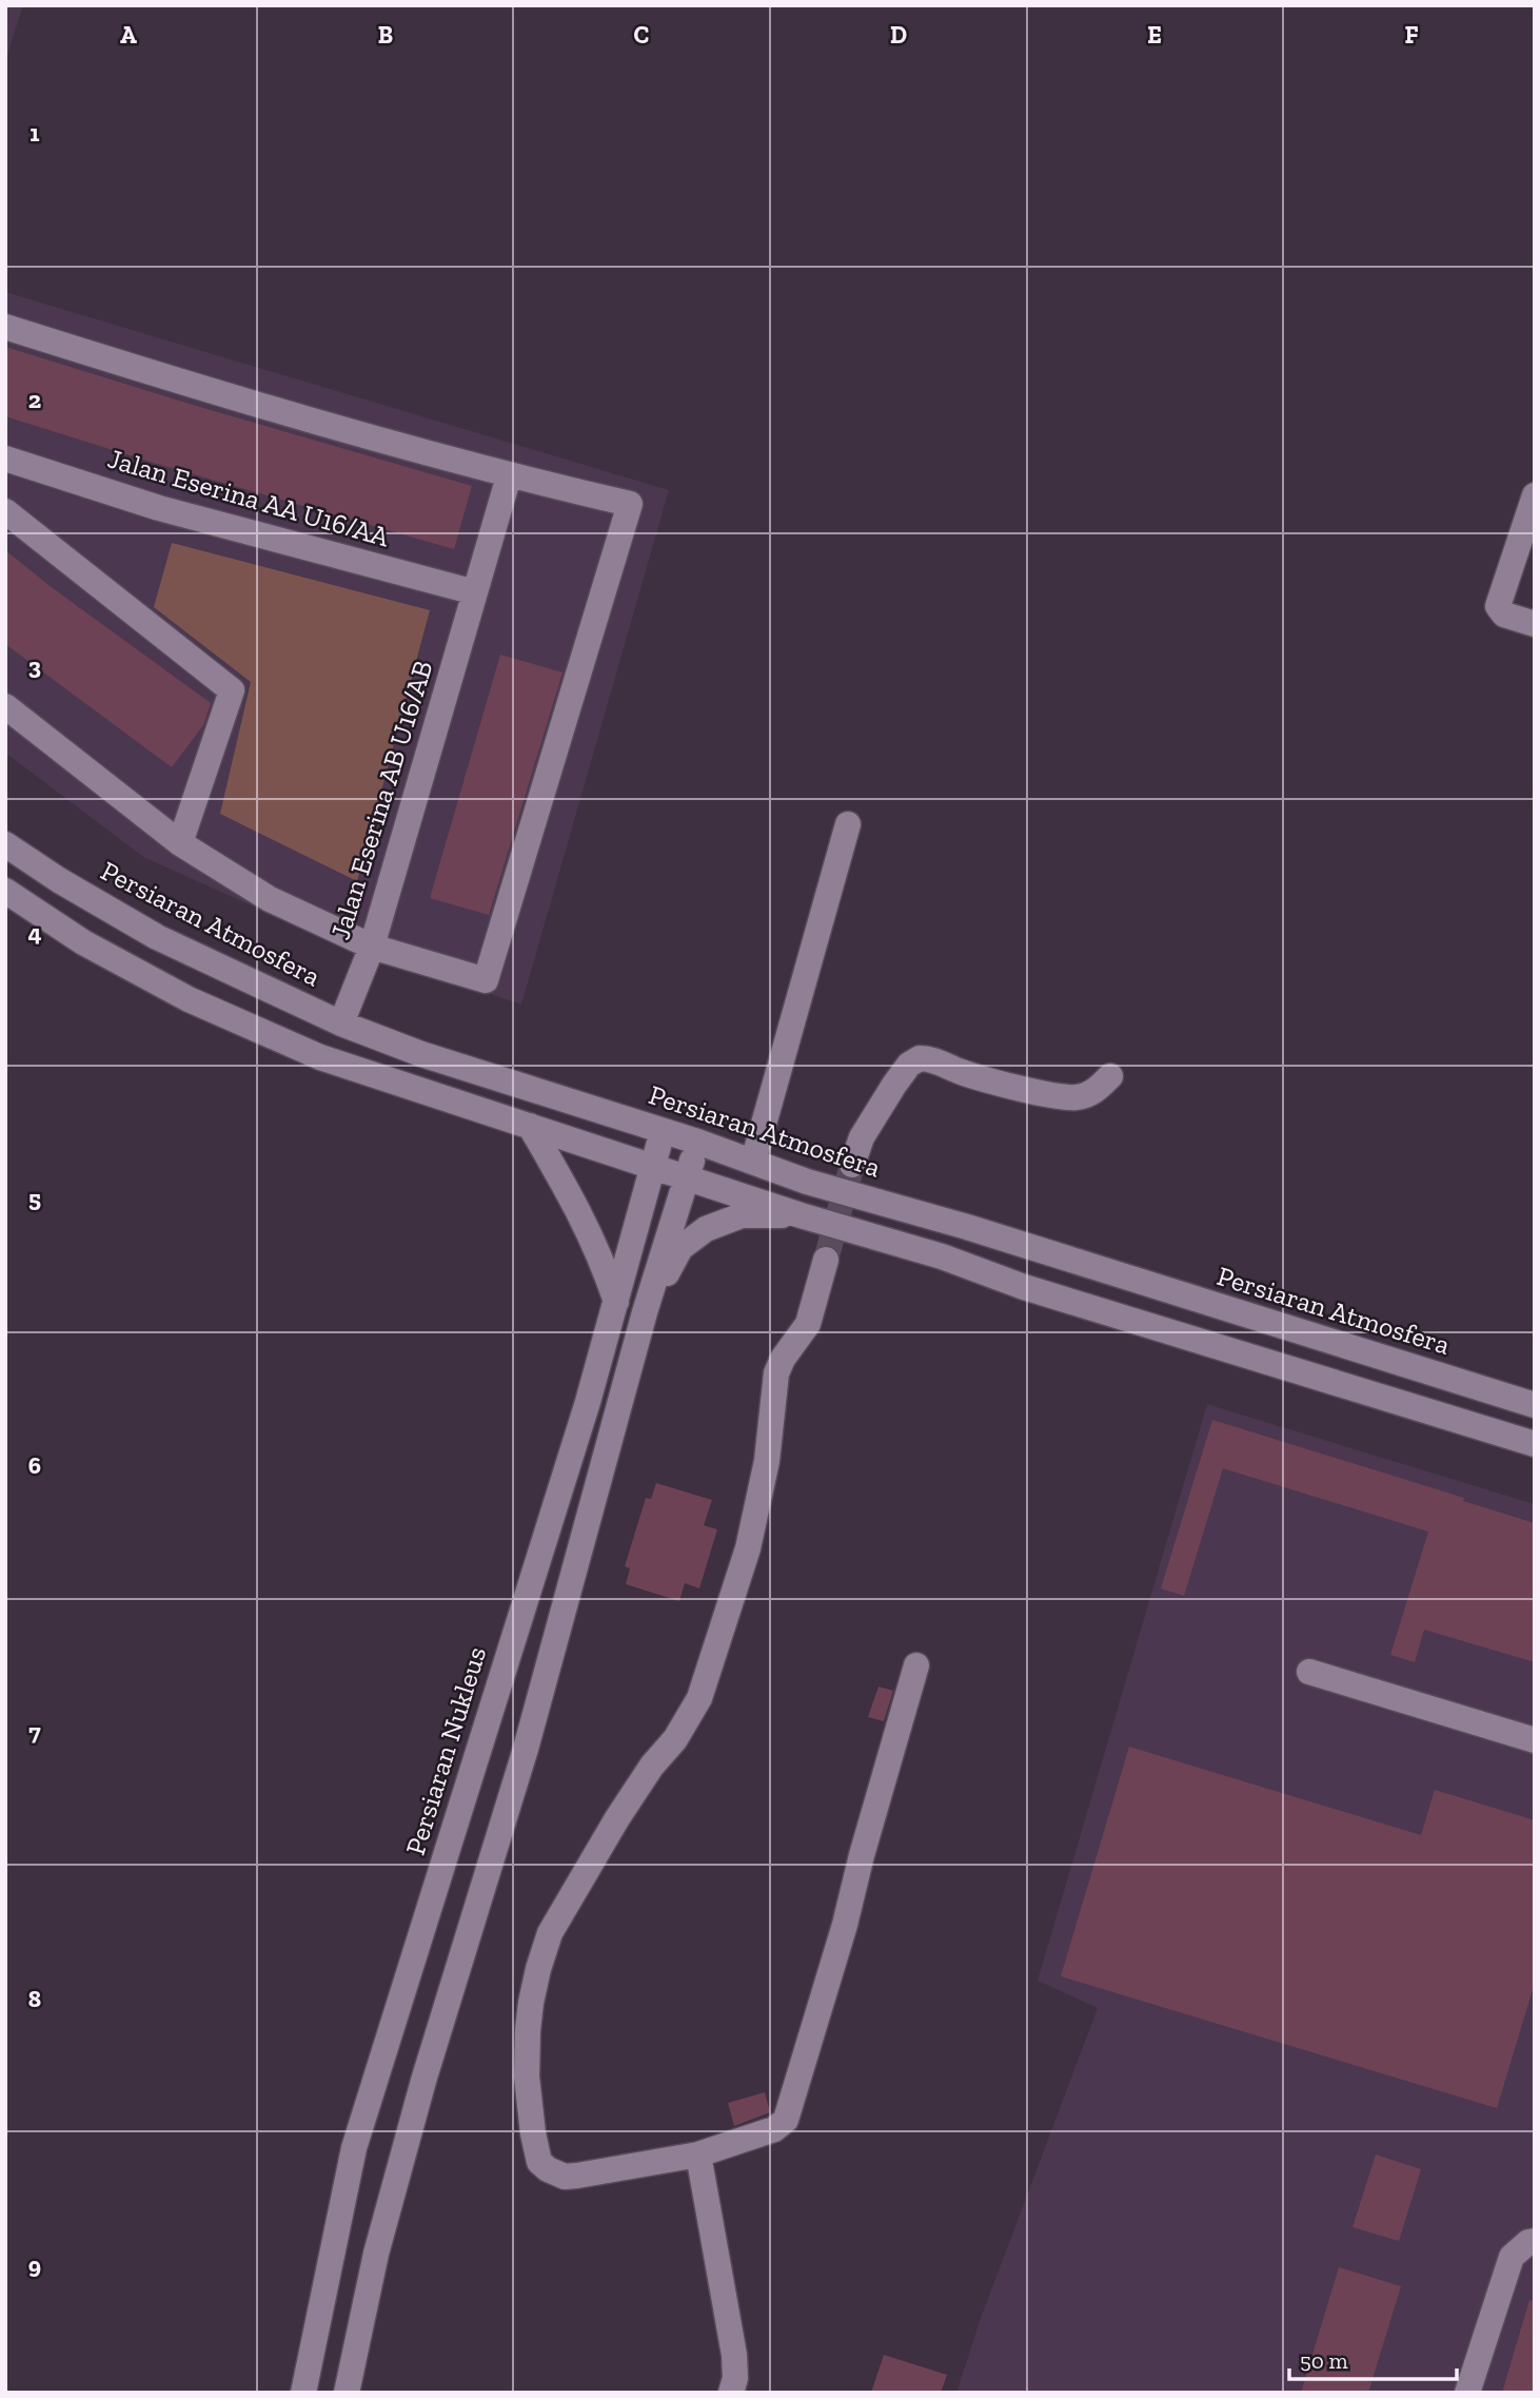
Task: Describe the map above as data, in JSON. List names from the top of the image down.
{
  "streets": {
    "street": [
      "Jalan Eserina AA U16/AA",
      "Jalan Eserina AB U16/AB",
      "Persiaran Atmosfera",
      "Persiaran Nukleus"
    ]
  },
  "crossings": [
    ["Jalan Eserina AA U16/AA", "Jalan Eserina AB U16/AB"],
    ["Jalan Eserina AB U16/AB", "Persiaran Atmosfera"],
    ["Persiaran Atmosfera", "Persiaran Nukleus"]
  ],
  "scale_bar": "50 m",
  "grid": {
    "columns": [
      "A",
      "B",
      "C",
      "D",
      "E",
      "F"
    ],
    "rows": [
      "1",
      "2",
      "3",
      "4",
      "5",
      "6",
      "7",
      "8",
      "9"
    ]
  }
}
